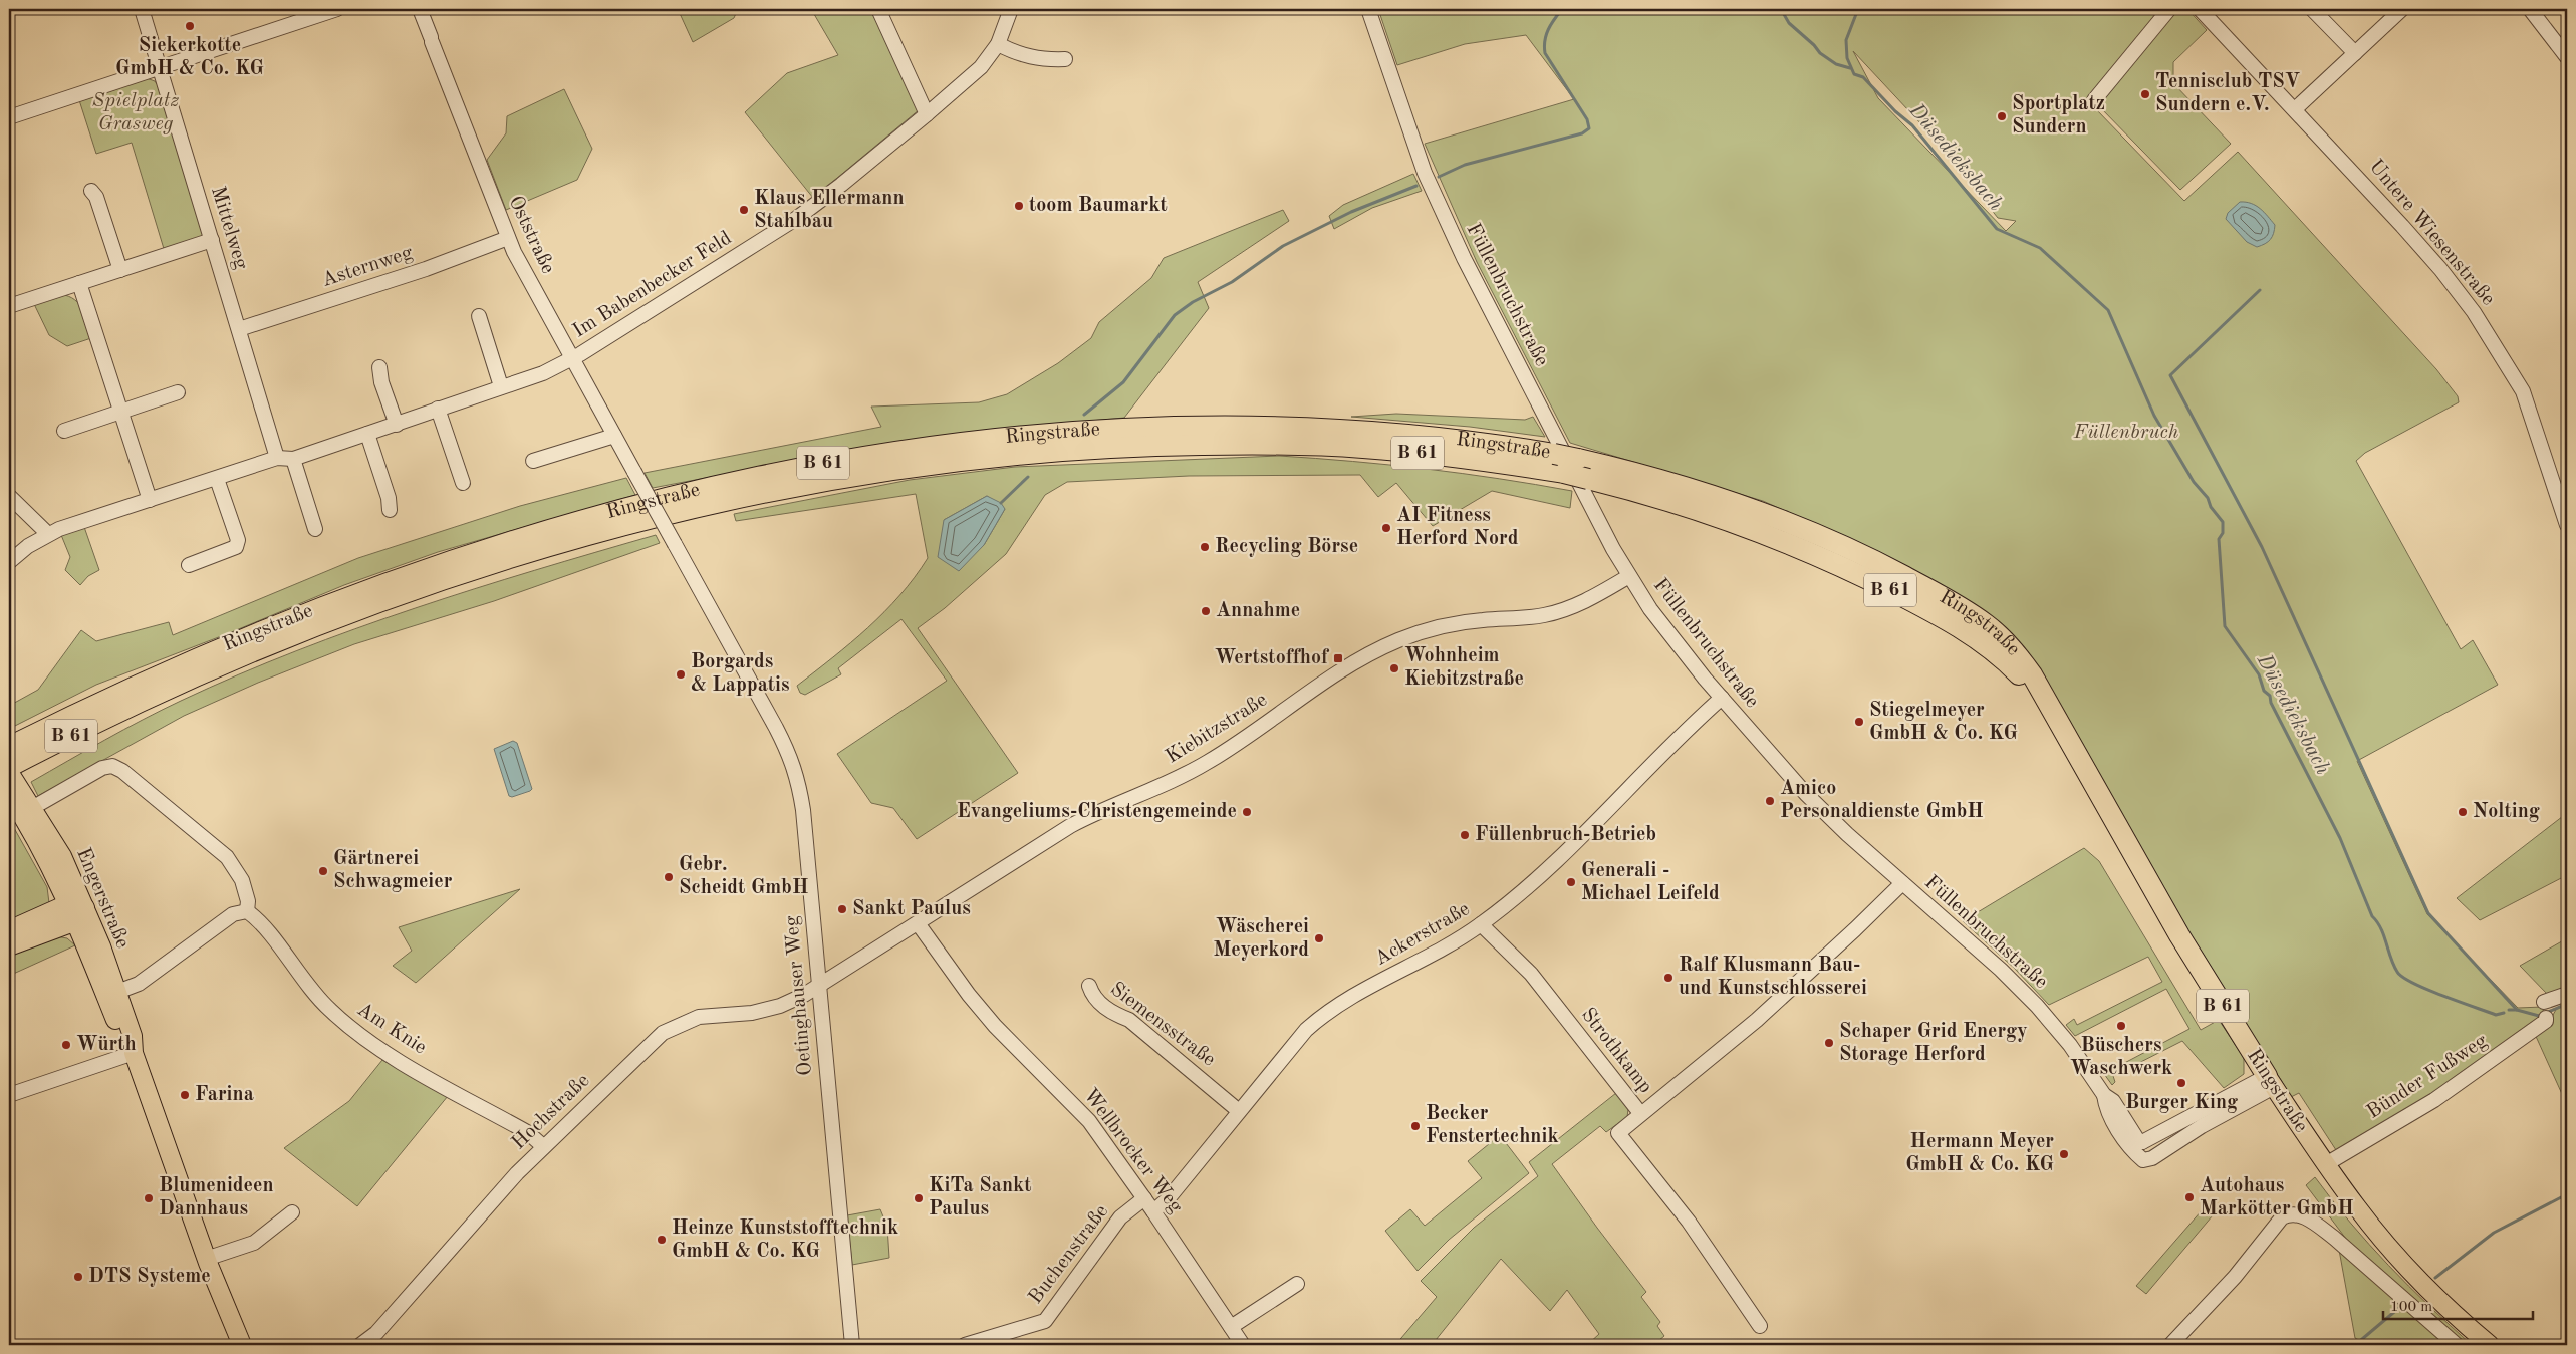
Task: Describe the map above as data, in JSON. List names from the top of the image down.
{
  "streets": {
    "highway": ["Ringstraße", "B 61"],
    "main road": ["Engerstraße"],
    "street": [
      "Mittelweg",
      "Untere Wiesenstraße",
      "Oststraße",
      "Asternweg",
      "Im Babenbecker Feld",
      "Füllenbruchstraße",
      "Kiebitzstraße",
      "Ackerstraße",
      "Oetinghauser Weg",
      "Siemensstraße",
      "Am Knie",
      "Strothkamp",
      "Bünder Fußweg",
      "Hochstraße",
      "Wellbrocker Weg",
      "Buchenstraße"
    ]
  },
  "crossings": [
    ["Mittelweg", "Asternweg"],
    ["Mittelweg", "Im Babenbecker Feld"],
    ["Oststraße", "Asternweg"],
    ["Oststraße", "Im Babenbecker Feld"],
    ["Oststraße", "Oetinghauser Weg"],
    ["Füllenbruchstraße", "Kiebitzstraße"],
    ["Füllenbruchstraße", "Ackerstraße"],
    ["Ringstraße", "Bünder Fußweg"],
    ["Kiebitzstraße", "Oetinghauser Weg"],
    ["Kiebitzstraße", "Hochstraße"],
    ["Kiebitzstraße", "Wellbrocker Weg"],
    ["Ackerstraße", "Siemensstraße"],
    ["Ackerstraße", "Strothkamp"],
    ["Ackerstraße", "Wellbrocker Weg"],
    ["Oetinghauser Weg", "Hochstraße"],
    ["Am Knie", "Hochstraße"],
    ["Wellbrocker Weg", "Buchenstraße"]
  ],
  "water": ["Düsedieksbach"],
  "parks": ["Spielplatz Grasweg", "Füllenbruch"],
  "places": {
    "other": [
      "Siekerkotte GmbH & Co. KG",
      "Tennisclub TSV Sundern e.V.",
      "Sportplatz Sundern",
      "toom Baumarkt",
      "Klaus Ellermann Stahlbau",
      "AI Fitness Herford Nord",
      "Recycling Börse",
      "Annahme",
      "Wohnheim Kiebitzstraße",
      "Borgards & Lappatis",
      "Stiegelmeyer GmbH & Co. KG",
      "Amico Personaldienste GmbH",
      "Evangeliums-Christengemeinde",
      "Nolting",
      "Füllenbruch-Betrieb",
      "Gärtnerei Schwagmeier",
      "Gebr. Scheidt GmbH",
      "Generali - Michael Leifeld",
      "Sankt Paulus",
      "Wäscherei Meyerkord",
      "Ralf Klusmann Bau- und Kunstschlosserei",
      "Büschers Waschwerk",
      "Schaper Grid Energy Storage Herford",
      "Würth",
      "Burger King",
      "Farina",
      "Becker Fenstertechnik",
      "Hermann Meyer GmbH & Co. KG",
      "Autohaus Markötter GmbH",
      "Blumenideen Dannhaus",
      "KiTa Sankt Paulus",
      "Heinze Kunststofftechnik GmbH & Co. KG",
      "DTS Systeme"
    ],
    "transit": ["Wertstoffhof"]
  },
  "scale_bar": "100 m"
}
